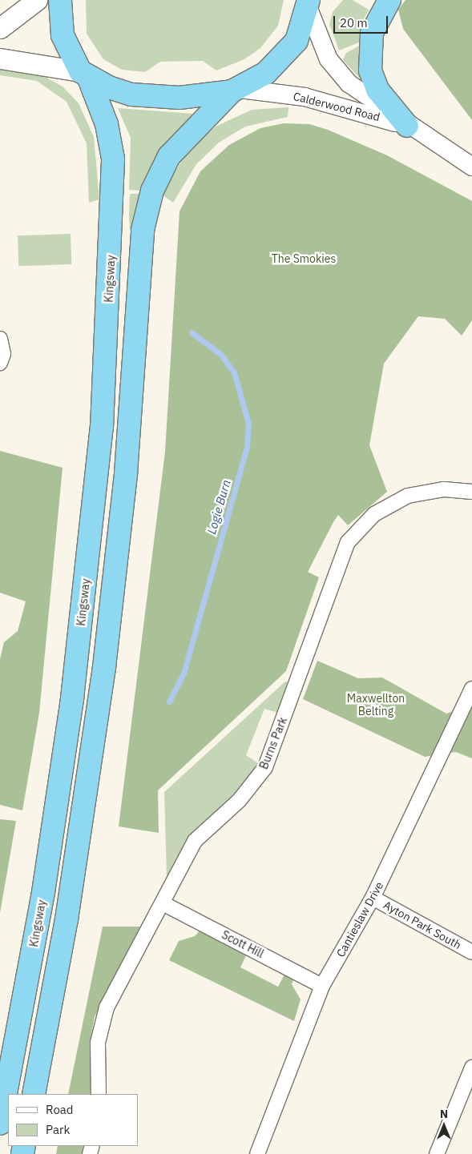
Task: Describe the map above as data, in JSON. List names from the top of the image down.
{
  "streets": {
    "highway": ["Kingsway"],
    "street": [
      "Calderwood Road",
      "Burns Park",
      "Cantieslaw Drive",
      "Ayton Park South",
      "Scott Hill"
    ]
  },
  "crossings": [
    ["Burns Park", "Scott Hill"],
    ["Cantieslaw Drive", "Ayton Park South"],
    ["Cantieslaw Drive", "Scott Hill"]
  ],
  "water": ["Logie Burn"],
  "parks": ["The Smokies", "Maxwellton Belting"],
  "legend": ["Road", "Park"],
  "scale_bar": "20 m",
  "north": "top"
}
